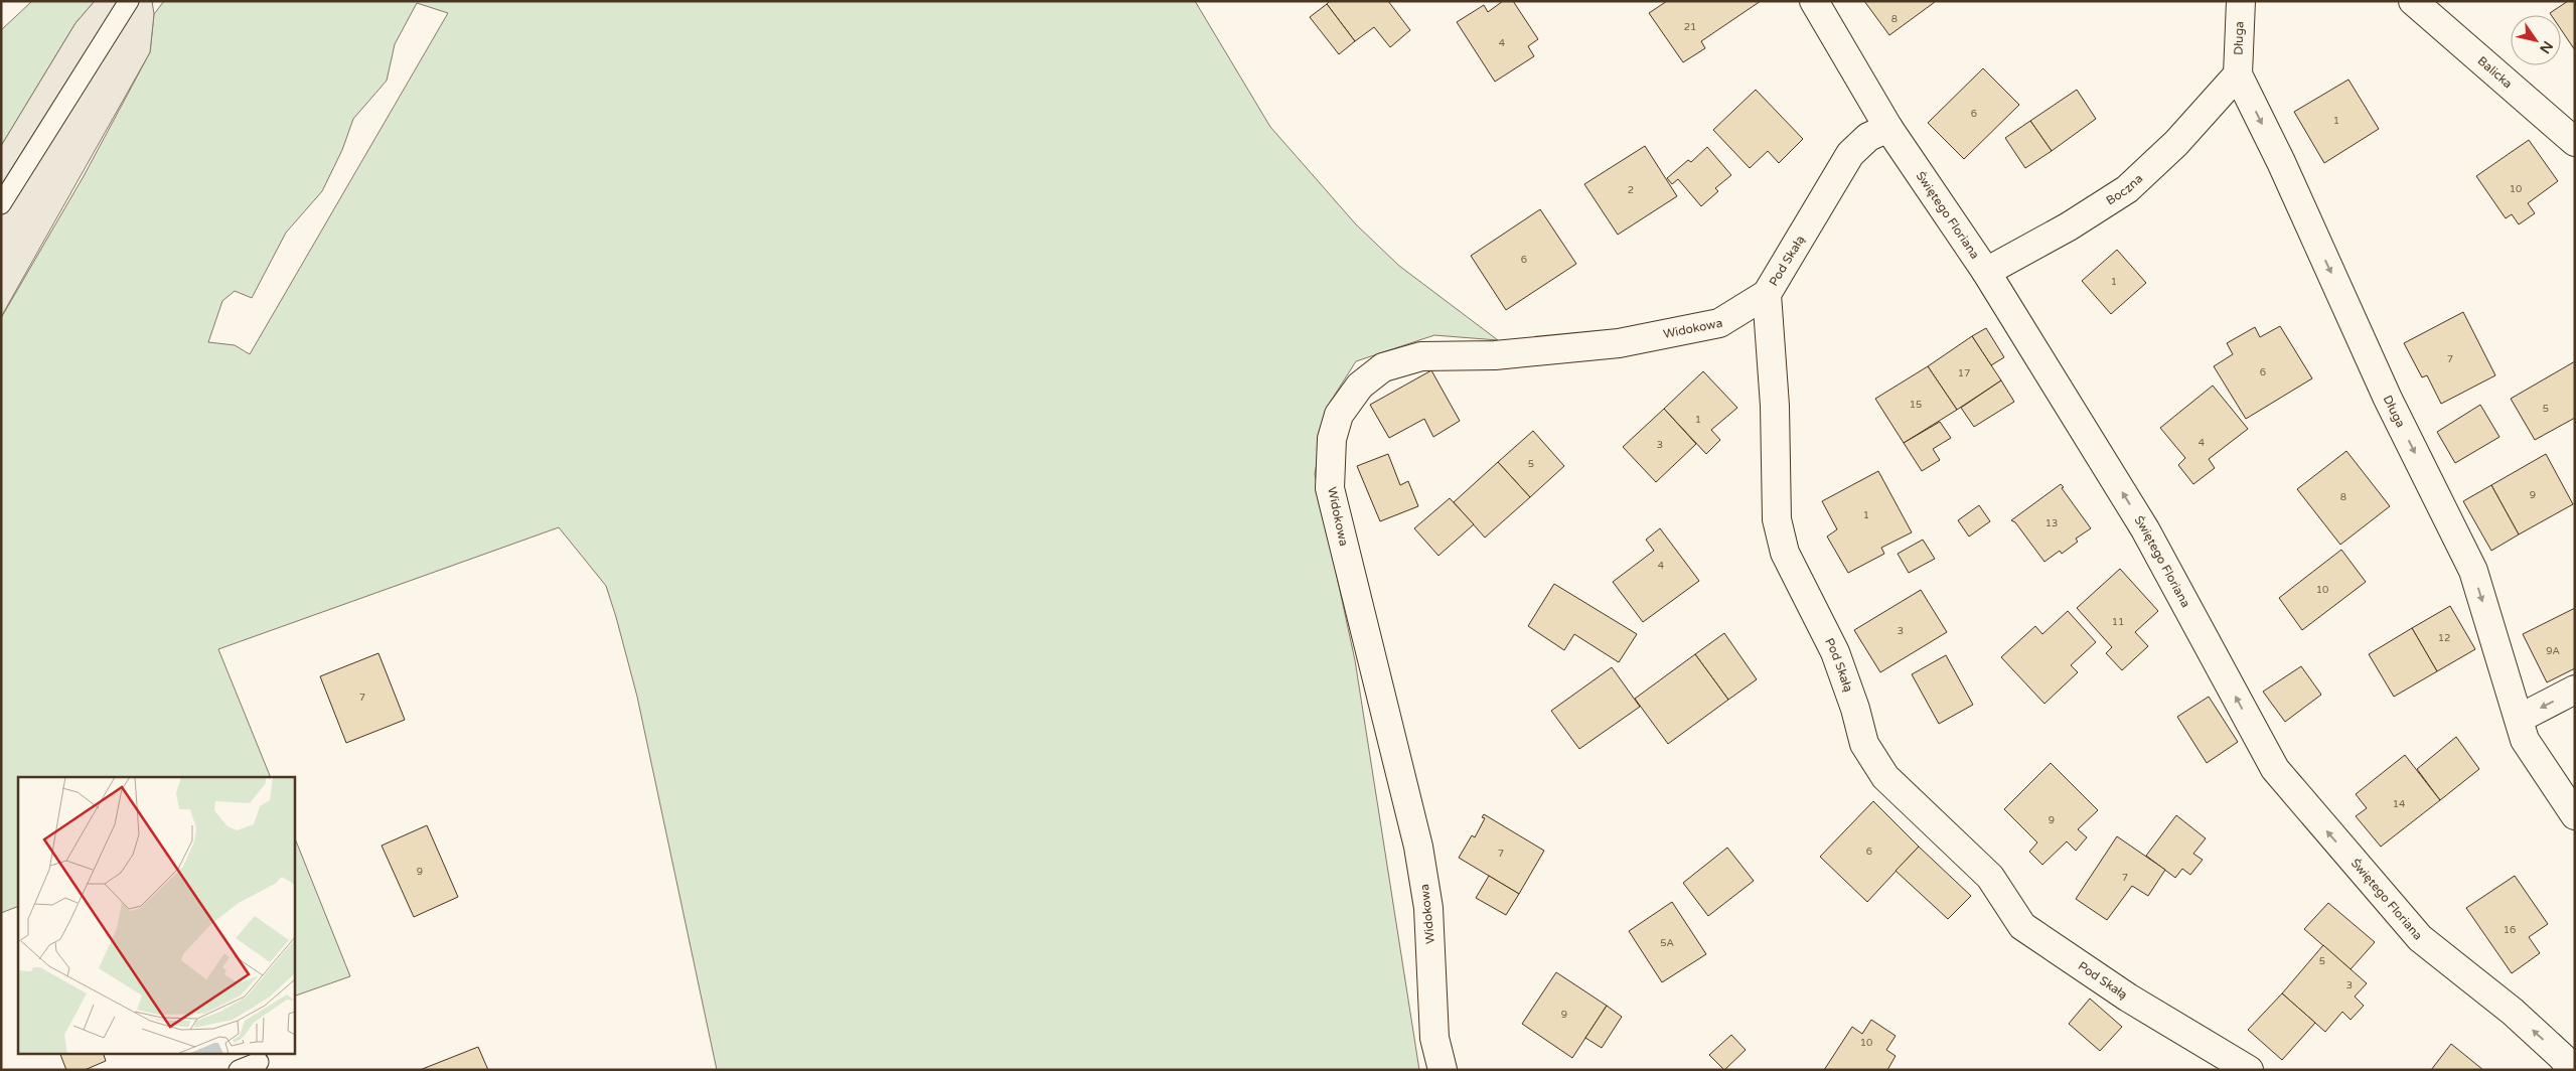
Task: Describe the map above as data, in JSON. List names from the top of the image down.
{
  "streets": {
    "street": [
      "Długa",
      "Balicka",
      "Boczna",
      "Świętego Floriana",
      "Pod Skałą",
      "Widokowa"
    ]
  },
  "crossings": [
    ["Długa", "Boczna"],
    ["Boczna", "Świętego Floriana"],
    ["Świętego Floriana", "Pod Skałą"],
    ["Pod Skałą", "Widokowa"]
  ],
  "one_way": ["Długa", "Świętego Floriana"],
  "house_numbers": [
    "8",
    "21",
    "4",
    "6",
    "1",
    "10",
    "2",
    "6",
    "1",
    "7",
    "6",
    "17",
    "15",
    "5",
    "1",
    "4",
    "3",
    "5",
    "9",
    "8",
    "1",
    "13",
    "4",
    "10",
    "11",
    "3",
    "12",
    "9A",
    "7",
    "14",
    "9",
    "6",
    "7",
    "9",
    "7",
    "16",
    "5A",
    "5",
    "3",
    "9",
    "10"
  ],
  "north": "bottom right"
}
